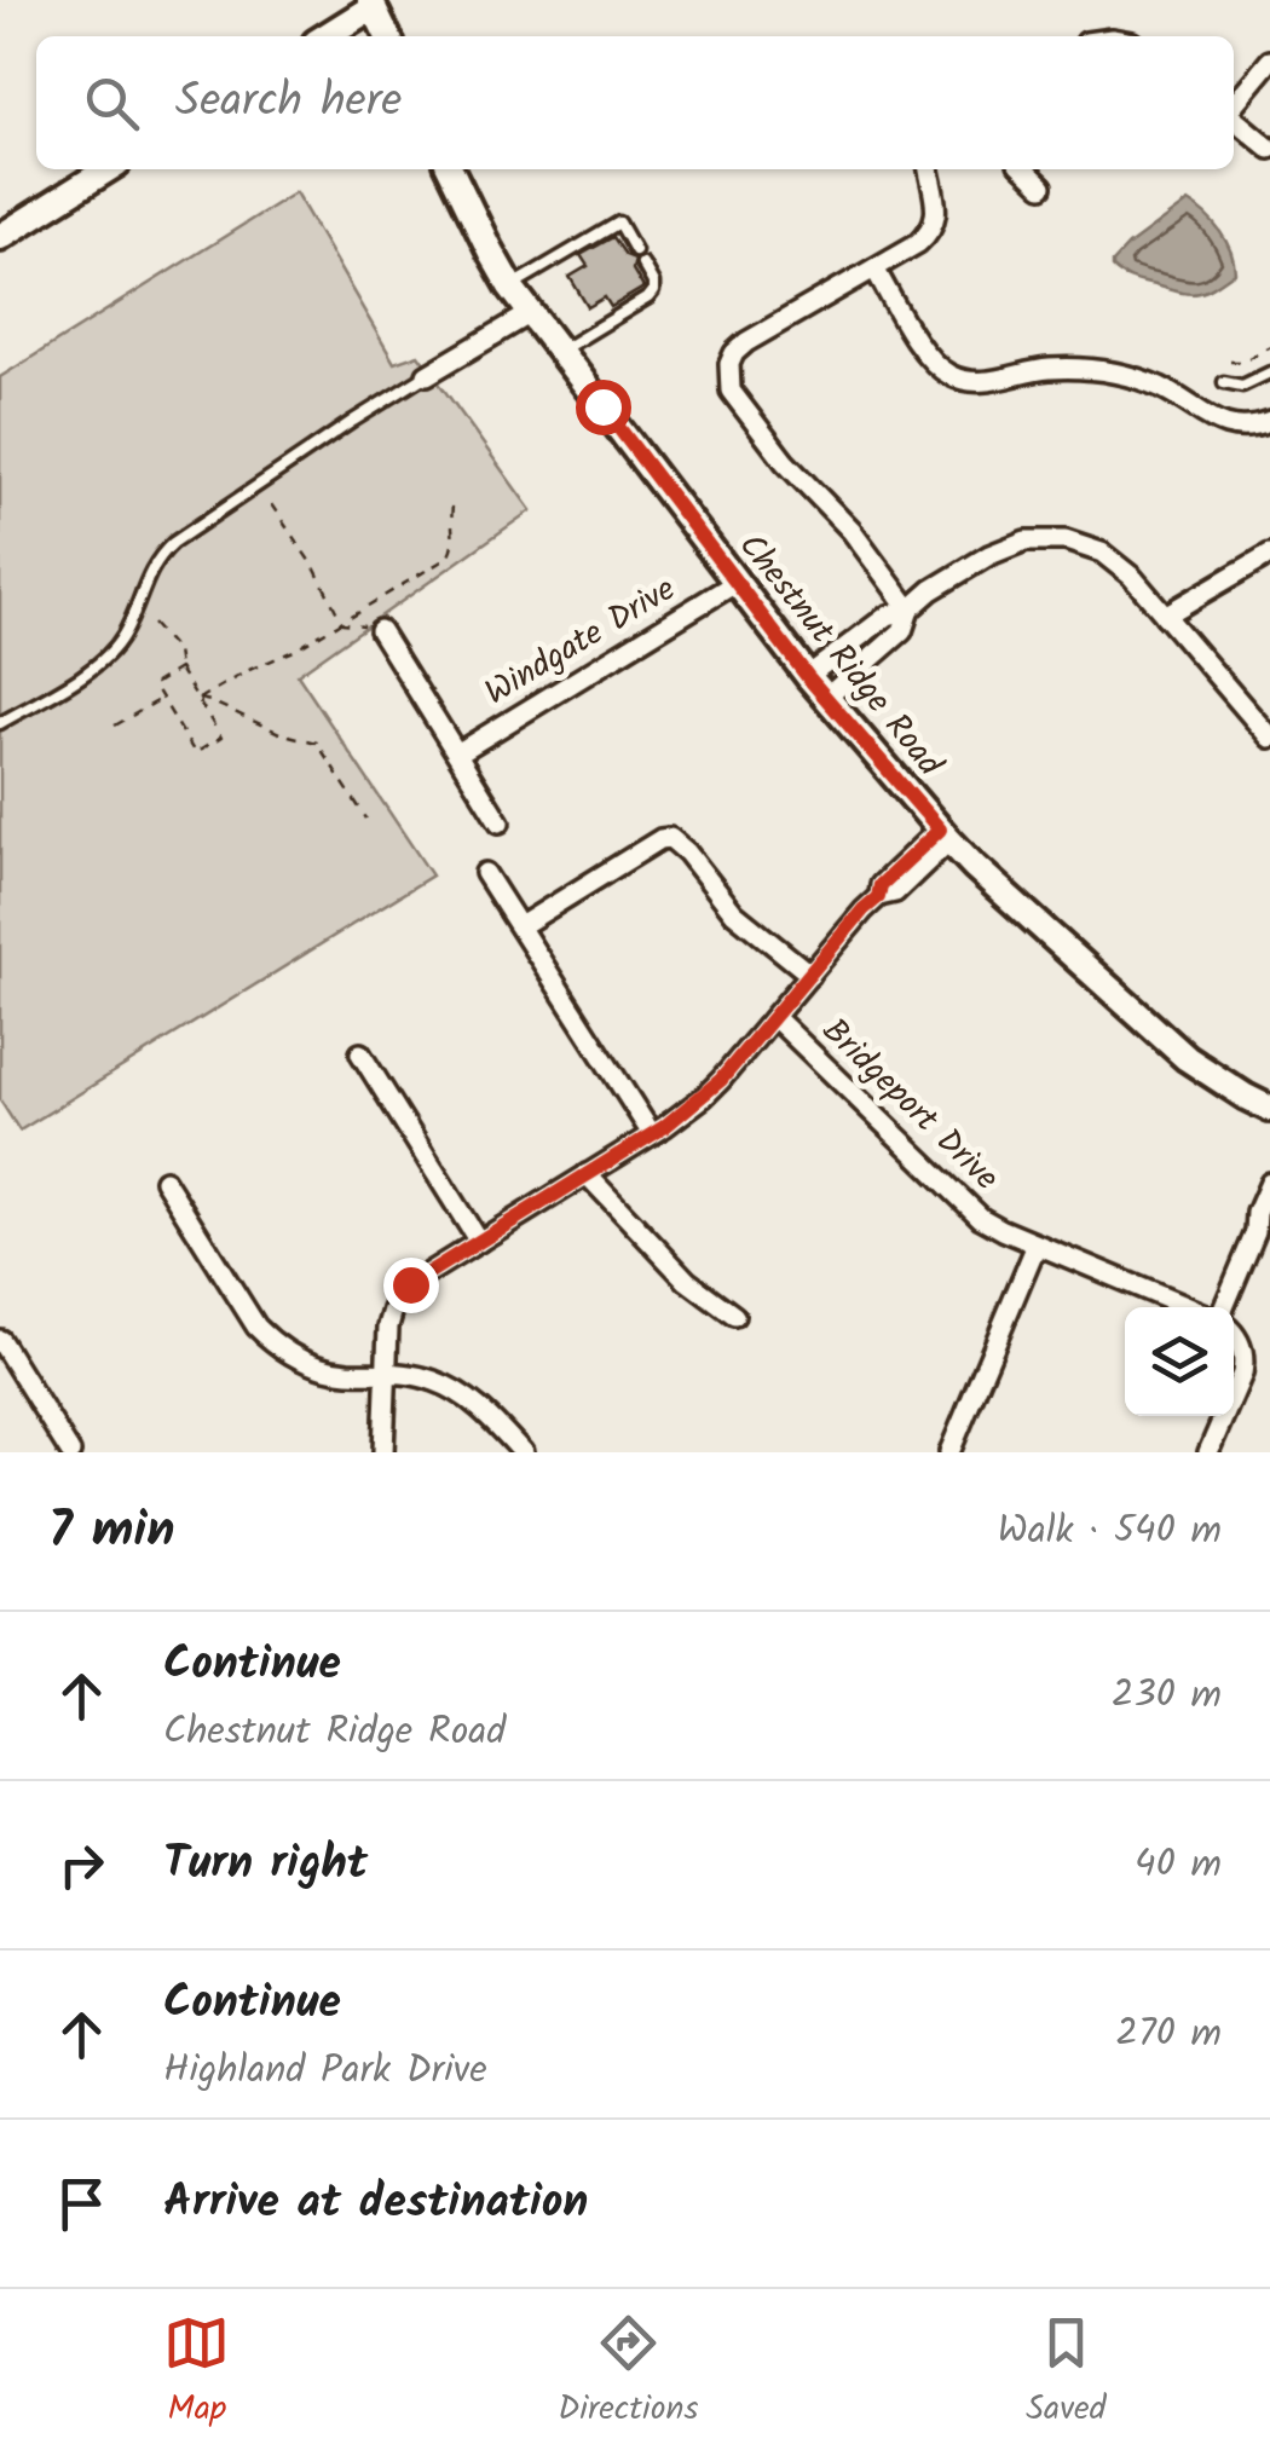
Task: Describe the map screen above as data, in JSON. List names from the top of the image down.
{
  "streets": {
    "street": ["Windgate Drive", "Chestnut Ridge Road", "Bridgeport Drive"]
  },
  "crossings": [
    ["Windgate Drive", "Chestnut Ridge Road"]
  ],
  "page": {
    "search": "Search here",
    "heading": ["7 min", "Walk · 540 m"],
    "list": [
      ["Continue", "Chestnut Ridge Road", "230 m"],
      ["Turn right", "40 m"],
      ["Continue", "Highland Park Drive", "270 m"],
      "Arrive at destination"
    ],
    "nav": ["Map", "Directions", "Saved"]
  }
}
